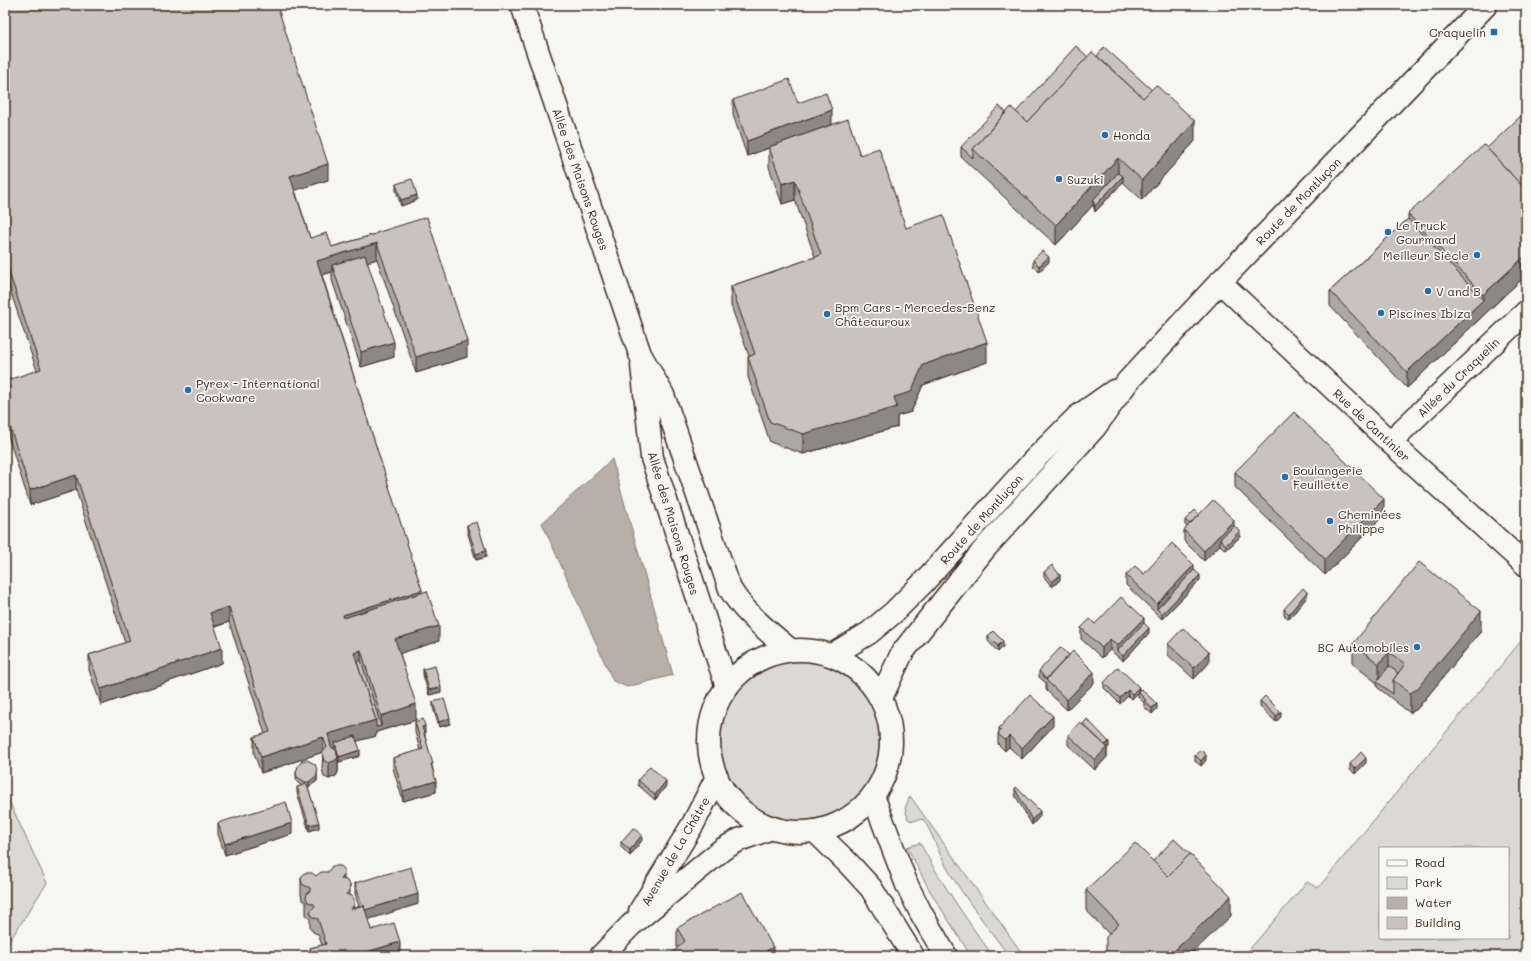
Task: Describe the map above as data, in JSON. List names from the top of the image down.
{
  "streets": {
    "main road": [
      "Allée des Maisons Rouges",
      "Route de Montluçon",
      "Allée du Craquelin",
      "Rue de Cantinier",
      "Avenue de La Châtre"
    ]
  },
  "crossings": [
    ["Route de Montluçon", "Rue de Cantinier"],
    ["Allée du Craquelin", "Rue de Cantinier"]
  ],
  "places": {
    "transit": ["Craquelin"],
    "other": [
      "Honda",
      "Suzuki",
      "Le Truck Gourmand",
      "Meilleur Siècle",
      "V and B",
      "Piscines Ibiza",
      "Bpm Cars - Mercedes-Benz Châteauroux",
      "Pyrex - International Cookware",
      "Boulangerie Feuillette",
      "Cheminées Philippe",
      "BC Automobiles"
    ]
  },
  "legend": [
    "Road",
    "Park",
    "Water",
    "Building"
  ]
}
